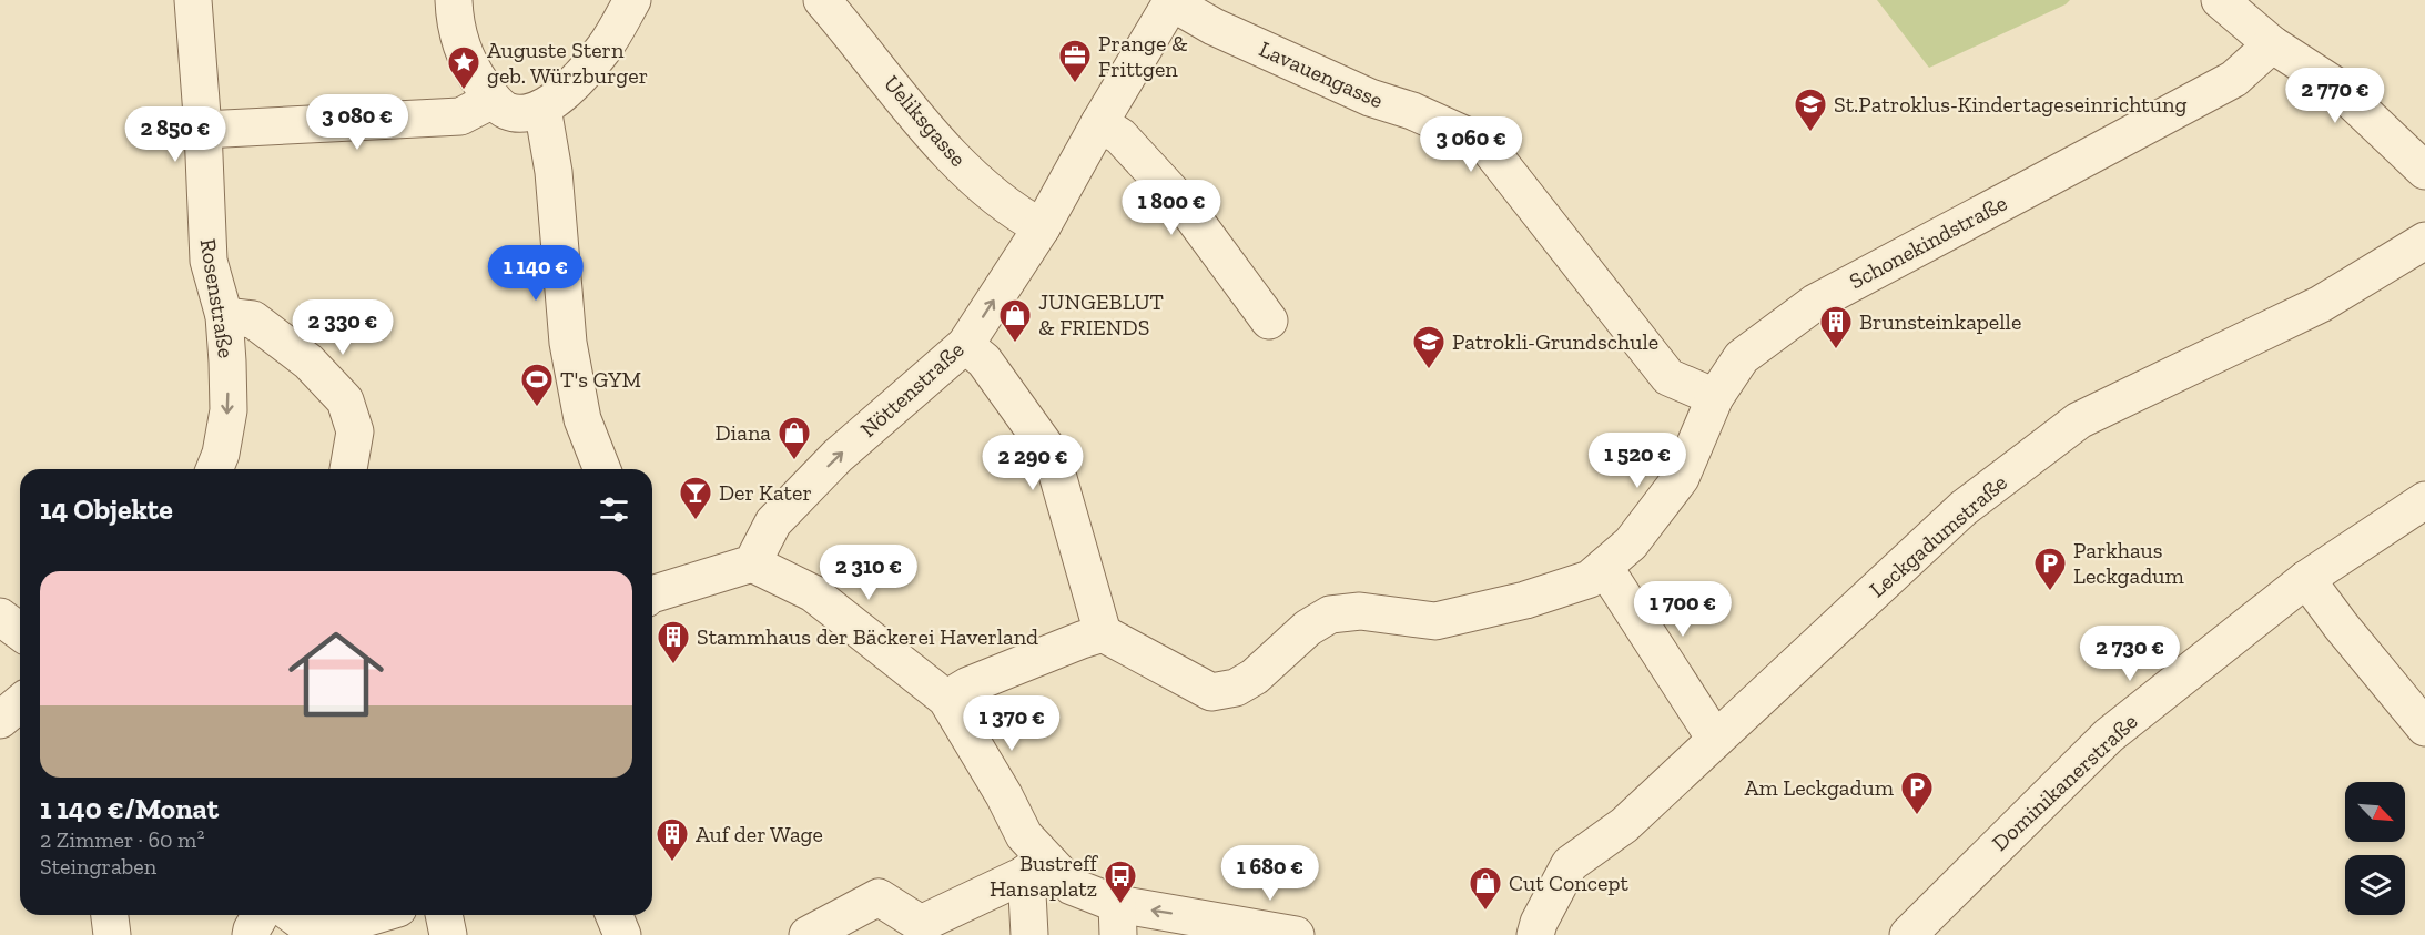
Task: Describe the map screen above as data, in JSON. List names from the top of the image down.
{
  "streets": {
    "street": [
      "Lavauengasse",
      "Ueliksgasse",
      "Schonekindstraße",
      "Rosenstraße",
      "Nöttenstraße",
      "Leckgadumstraße",
      "Dominikanerstraße"
    ]
  },
  "crossings": [
    ["Lavauengasse", "Schonekindstraße"],
    ["Lavauengasse", "Nöttenstraße"],
    ["Ueliksgasse", "Nöttenstraße"]
  ],
  "one_way": ["Nöttenstraße"],
  "places": {
    "office": ["Prange & Frittgen"],
    "place": ["Auguste Stern geb. Würzburger"],
    "school or university": ["St.Patroklus-Kindertageseinrichtung", "Patrokli-Grundschule"],
    "shop": ["JUNGEBLUT & FRIENDS", "Diana", "Cut Concept"],
    "building": ["Brunsteinkapelle", "Stammhaus der Bäckerei Haverland", "Auf der Wage"],
    "sports": ["T's GYM"],
    "bar": ["Der Kater"],
    "parking": ["Parkhaus Leckgadum", "Am Leckgadum"],
    "bus stop": ["Bustreff Hansaplatz"]
  },
  "north": "bottom right",
  "page": {
    "price": [
      "2 770 €",
      "3 080 €",
      "2 850 €",
      "3 060 €",
      "1 800 €",
      "1 140 €",
      "2 330 €",
      "1 520 €",
      "2 290 €",
      "2 310 €",
      "1 700 €",
      "2 730 €",
      "1 370 €",
      "1 680 €"
    ],
    "heading": "14 Objekte",
    "list": [
      {
        "name": "1 140 €/Monat",
        "note": "2 Zimmer · 60 m² · Steingraben"
      }
    ]
  }
}
